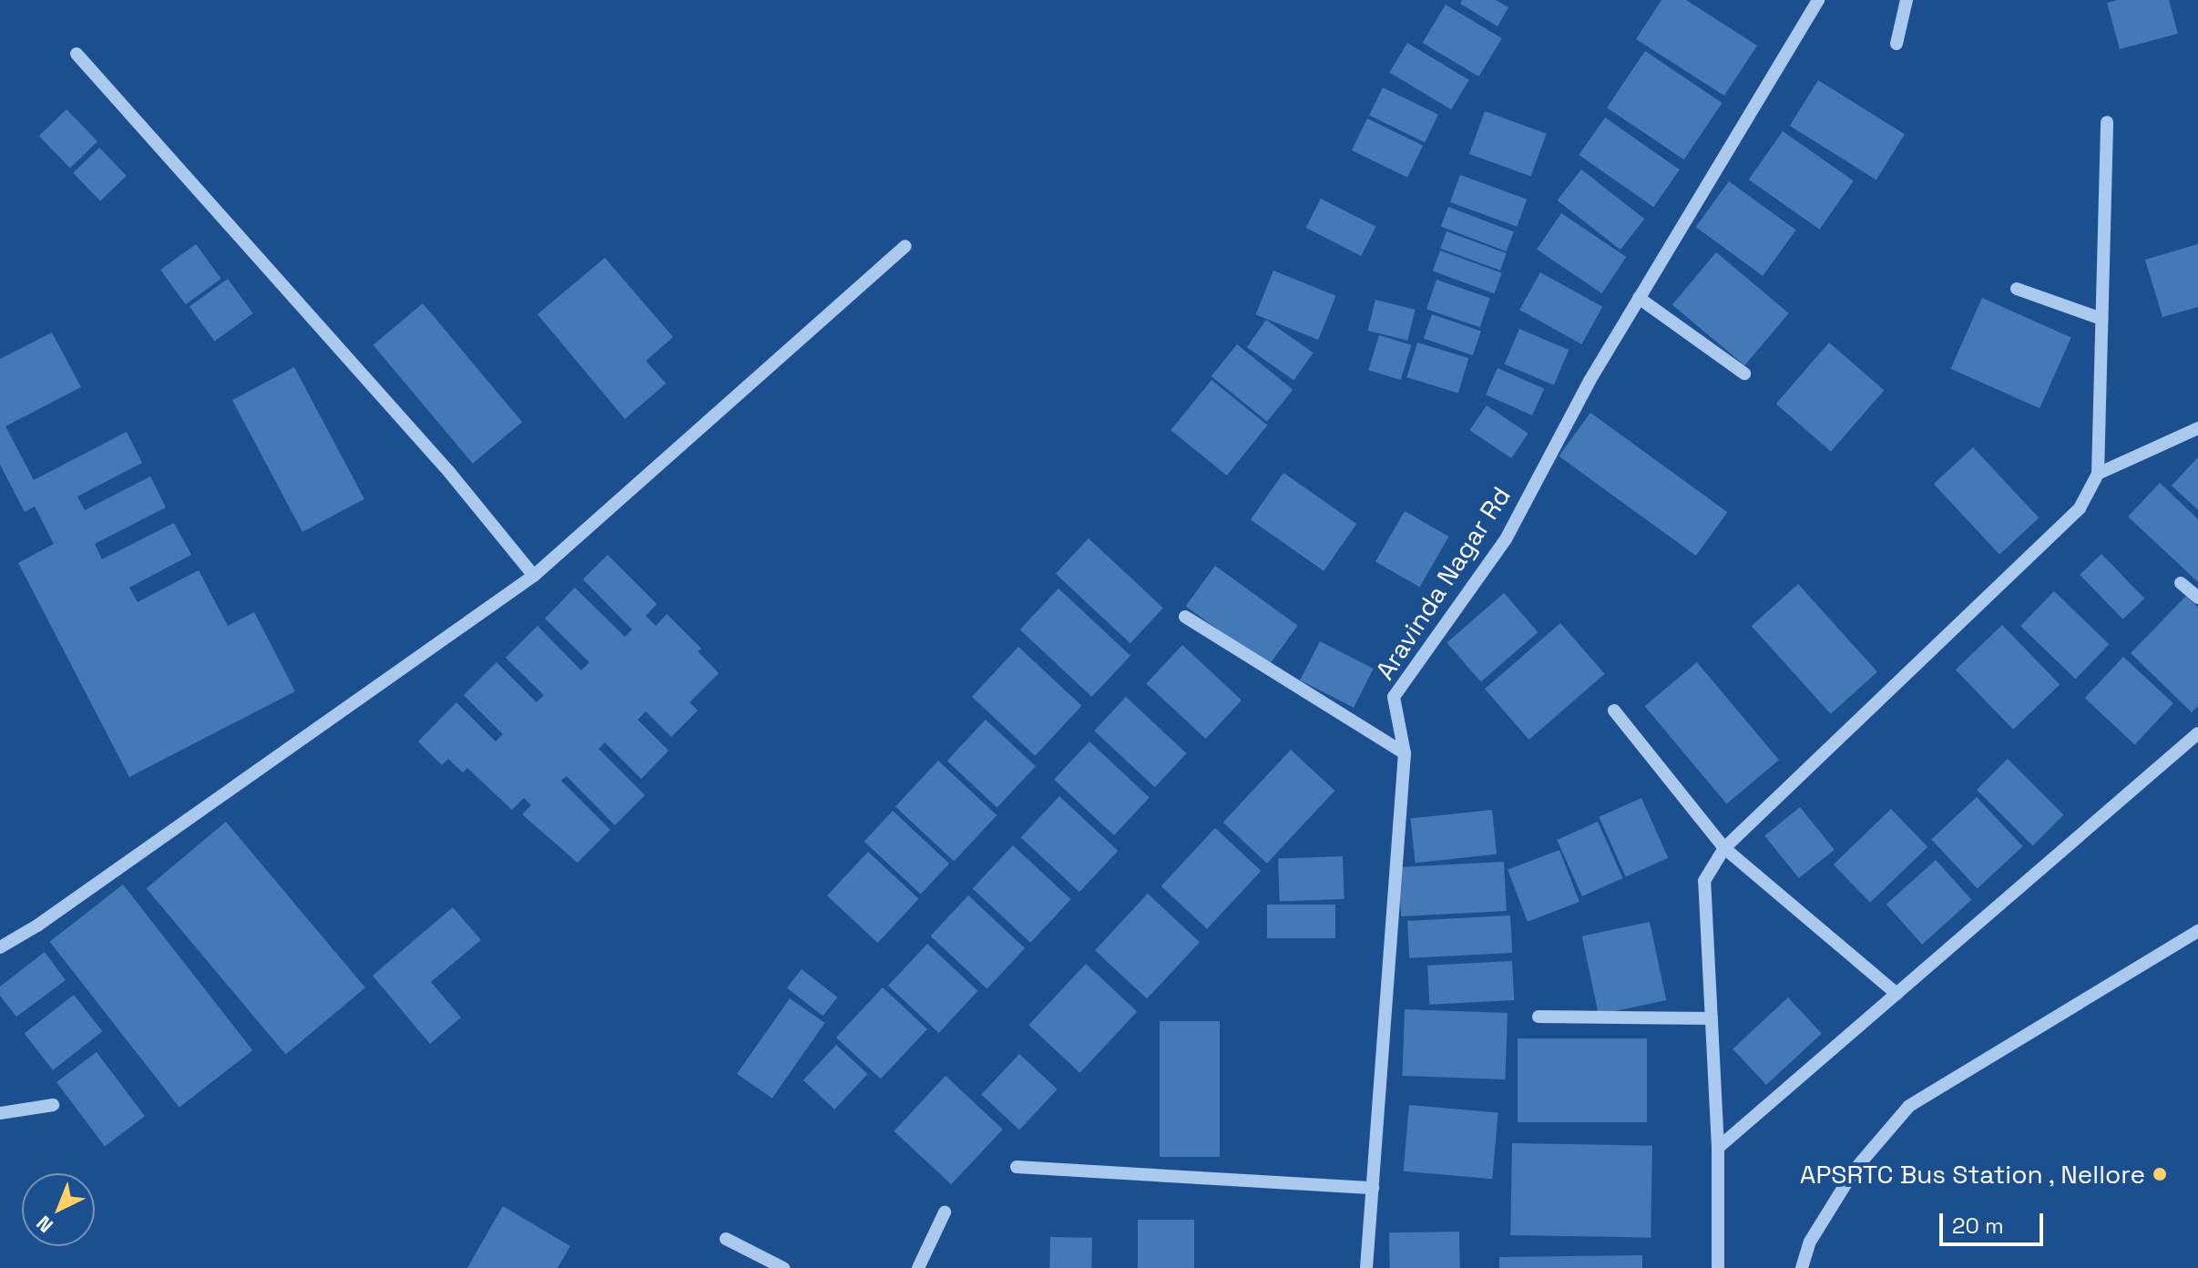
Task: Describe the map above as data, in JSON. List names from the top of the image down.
{
  "streets": {
    "street": ["Aravinda Nagar Rd"]
  },
  "places": ["APSRTC Bus Station , Nellore"],
  "scale_bar": "20 m",
  "north": "bottom left"
}
